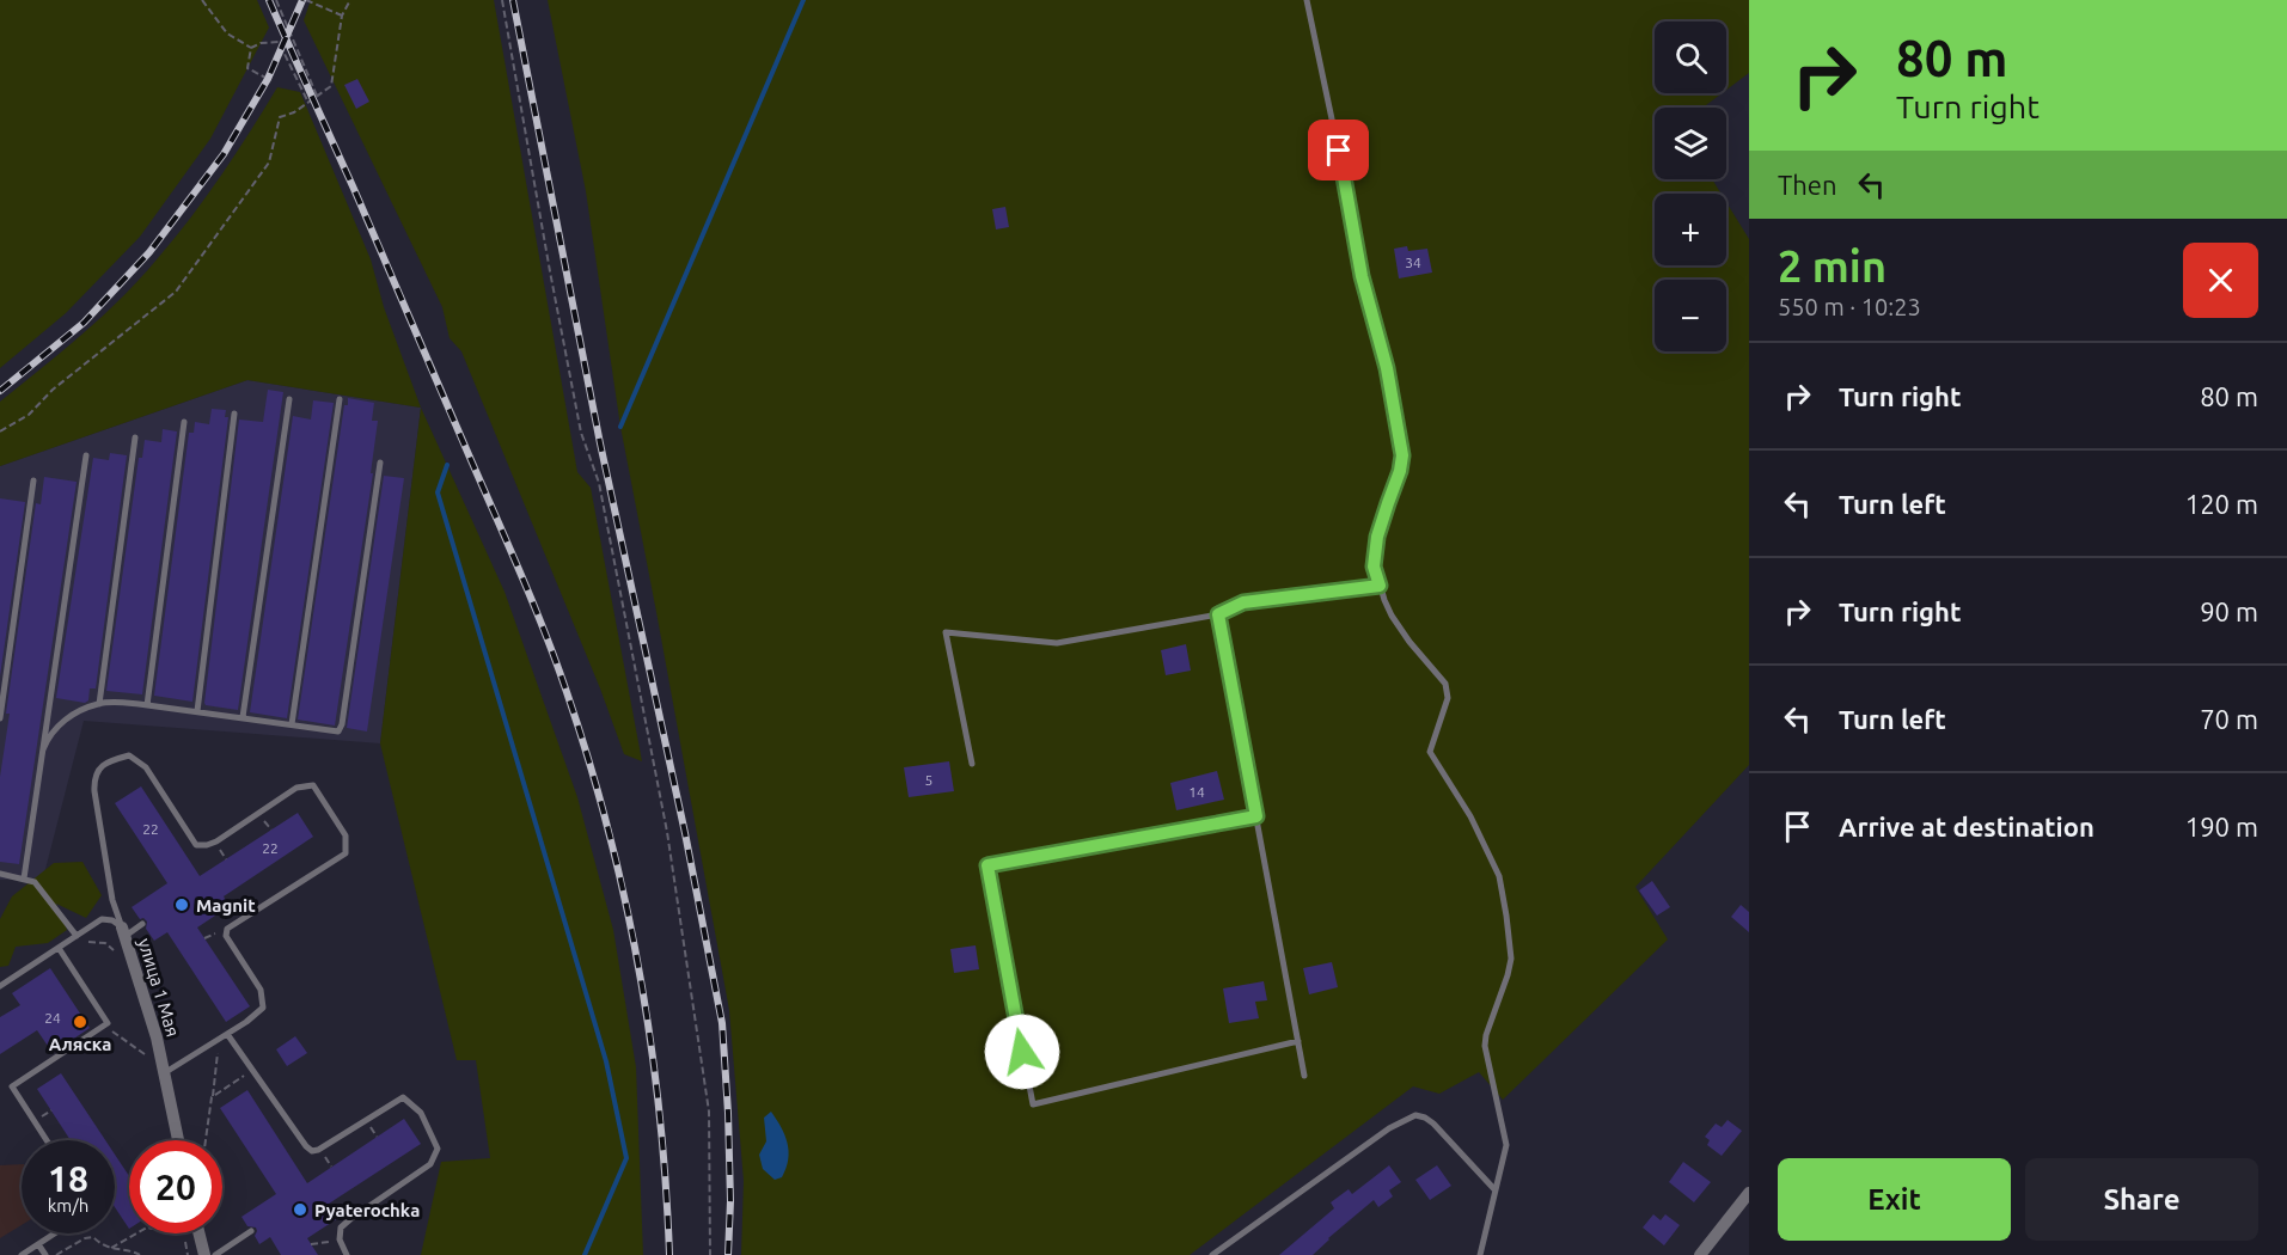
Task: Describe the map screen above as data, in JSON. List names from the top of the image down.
{
  "streets": {
    "street": ["улица 1 Мая"]
  },
  "places": ["Magnit", "Аляска", "Pyaterochka"],
  "house_numbers": [
    "34",
    "5",
    "14",
    "22",
    "22",
    "24"
  ],
  "page": {
    "turn": ["80 m", "Turn right"],
    "map_buttons": ["+", "−"],
    "then": "Then",
    "heading": ["2 min", "550 m · 10:23"],
    "list": [
      {
        "name": "Turn right",
        "value": "80 m"
      },
      {
        "name": "Turn left",
        "value": "120 m"
      },
      {
        "name": "Turn right",
        "value": "90 m"
      },
      {
        "name": "Turn left",
        "value": "70 m"
      },
      {
        "name": "Arrive at destination",
        "value": "190 m"
      }
    ],
    "speed": "18 km/h",
    "limit": "20",
    "buttons": ["Exit", "Share"]
  }
}
